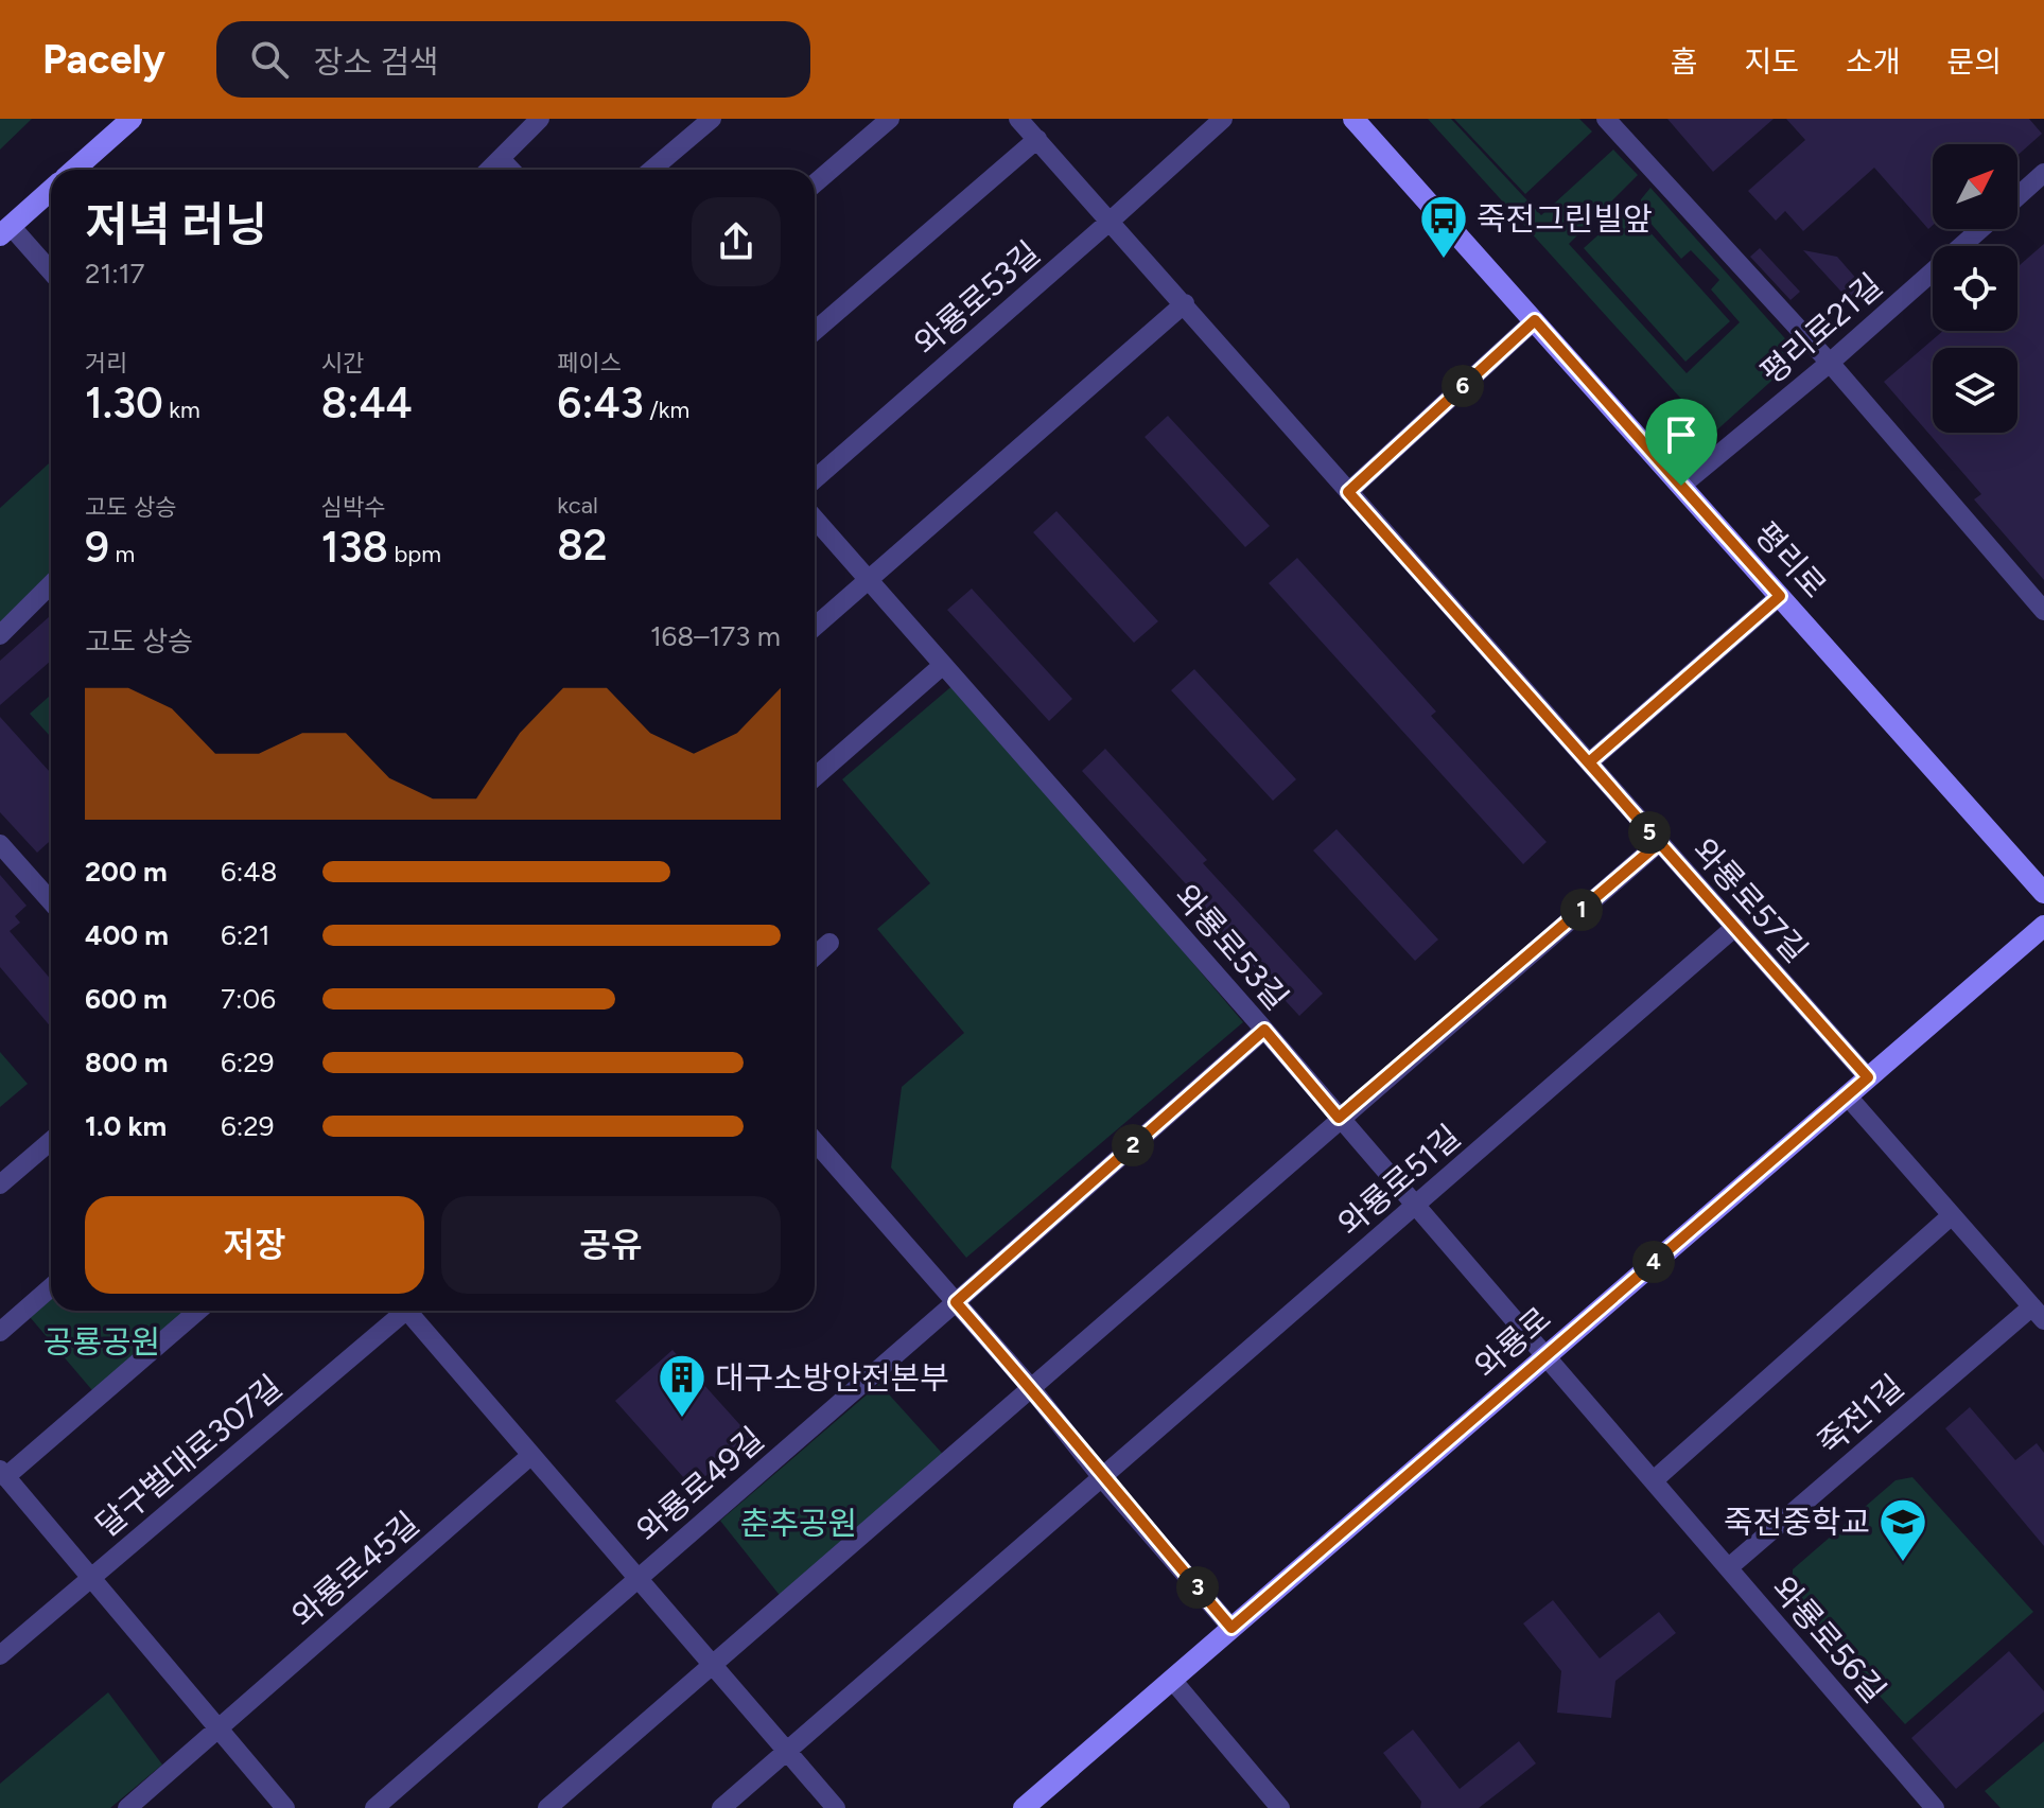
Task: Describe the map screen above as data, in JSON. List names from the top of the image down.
{
  "streets": {
    "main road": ["평리로", "와룡로"],
    "street": [
      "와룡로53길",
      "평리로21길",
      "와룡로57길",
      "와룡로51길",
      "죽전1길",
      "달구벌대로307길",
      "와룡로49길",
      "와룡로45길",
      "와룡로56길"
    ]
  },
  "crossings": [
    ["와룡로53길", "와룡로57길"],
    ["와룡로53길", "와룡로51길"],
    ["와룡로53길", "와룡로"],
    ["와룡로53길", "와룡로56길"],
    ["평리로21길", "평리로"],
    ["와룡로57길", "와룡로51길"],
    ["와룡로57길", "와룡로"],
    ["와룡로", "와룡로56길"],
    ["죽전1길", "와룡로56길"],
    ["와룡로49길", "와룡로45길"]
  ],
  "parks": ["공룡공원", "춘추공원"],
  "places": {
    "bus stop": ["죽전그린빌앞"],
    "building": ["대구소방안전본부"],
    "school or university": ["죽전중학교"]
  },
  "north": "top right",
  "page": {
    "header": "Pacely",
    "search": "장소 검색",
    "nav": [
      "홈",
      "지도",
      "소개",
      "문의"
    ],
    "heading": ["저녁 러닝", "21:17"],
    "stats": [
      ["거리", "1.30 km"],
      ["시간", "8:44"],
      ["페이스", "6:43 /km"],
      ["고도 상승", "9 m"],
      ["심박수", "138 bpm"],
      ["kcal", "82"]
    ],
    "pins": [
      "6",
      "5",
      "1",
      "2",
      "4",
      "3"
    ],
    "chart": ["고도 상승", "168–173 m"],
    "list": [
      {
        "name": "200 m",
        "note": "6:48"
      },
      {
        "name": "400 m",
        "note": "6:21"
      },
      {
        "name": "600 m",
        "note": "7:06"
      },
      {
        "name": "800 m",
        "note": "6:29"
      },
      {
        "name": "1.0 km",
        "note": "6:29"
      }
    ],
    "buttons": ["저장", "공유"]
  }
}
